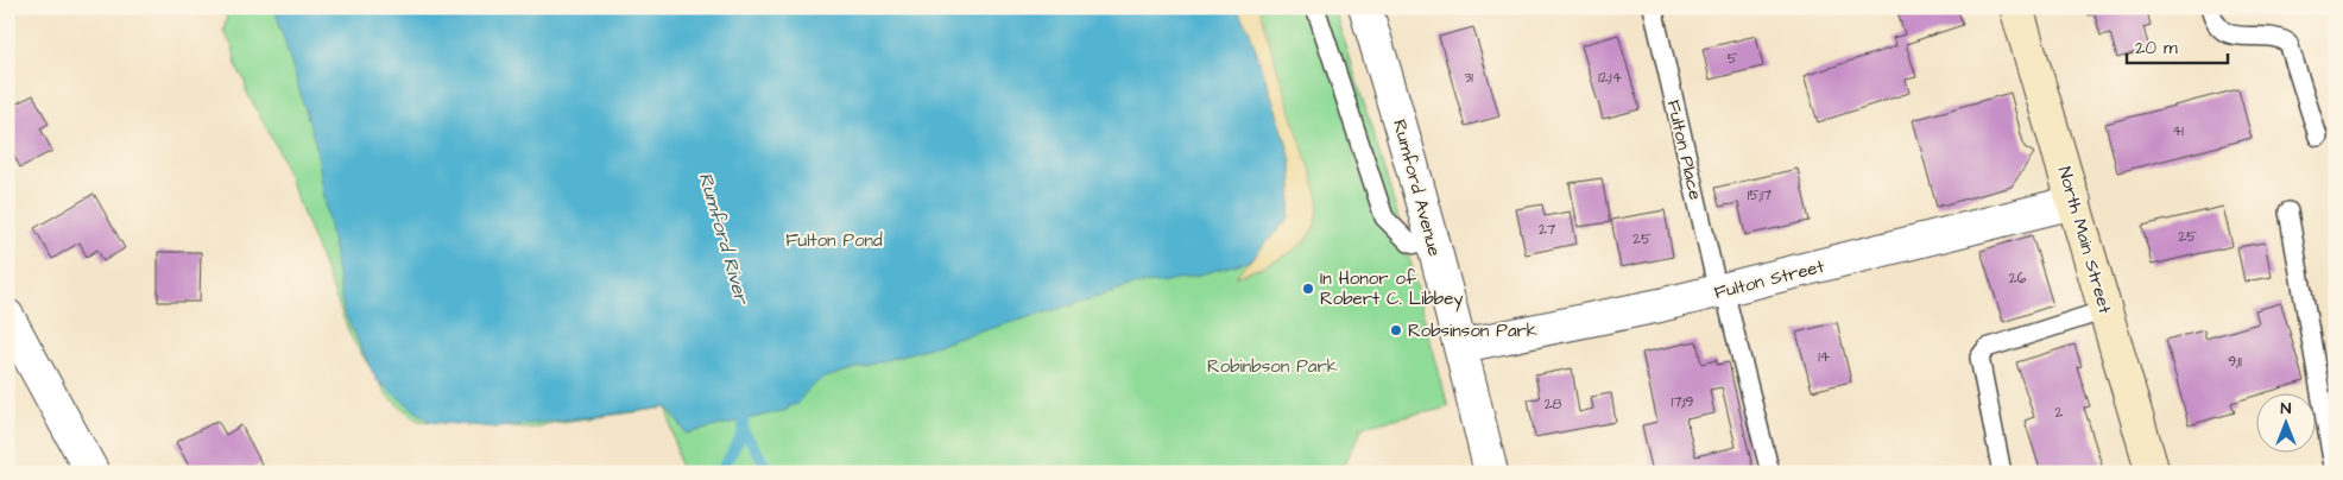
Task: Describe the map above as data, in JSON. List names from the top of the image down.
{
  "streets": {
    "main road": ["North Main Street"],
    "street": ["Rumford Avenue", "Fulton Street"],
    "lane": ["Fulton Place"]
  },
  "crossings": [
    ["Fulton Place", "Fulton Street"],
    ["Rumford Avenue", "Fulton Street"],
    ["North Main Street", "Fulton Street"]
  ],
  "water": ["Rumford River"],
  "parks": ["Fulton Pond", "Robinbson Park"],
  "places": ["In Honor of Robert C. Libbey", "Robsinson Park"],
  "house_numbers": [
    "5",
    "31",
    "12;14",
    "41",
    "15;17",
    "27",
    "25",
    "25",
    "26",
    "14",
    "9;11",
    "17;19",
    "28",
    "2"
  ],
  "scale_bar": "20 m",
  "north": "top"
}
